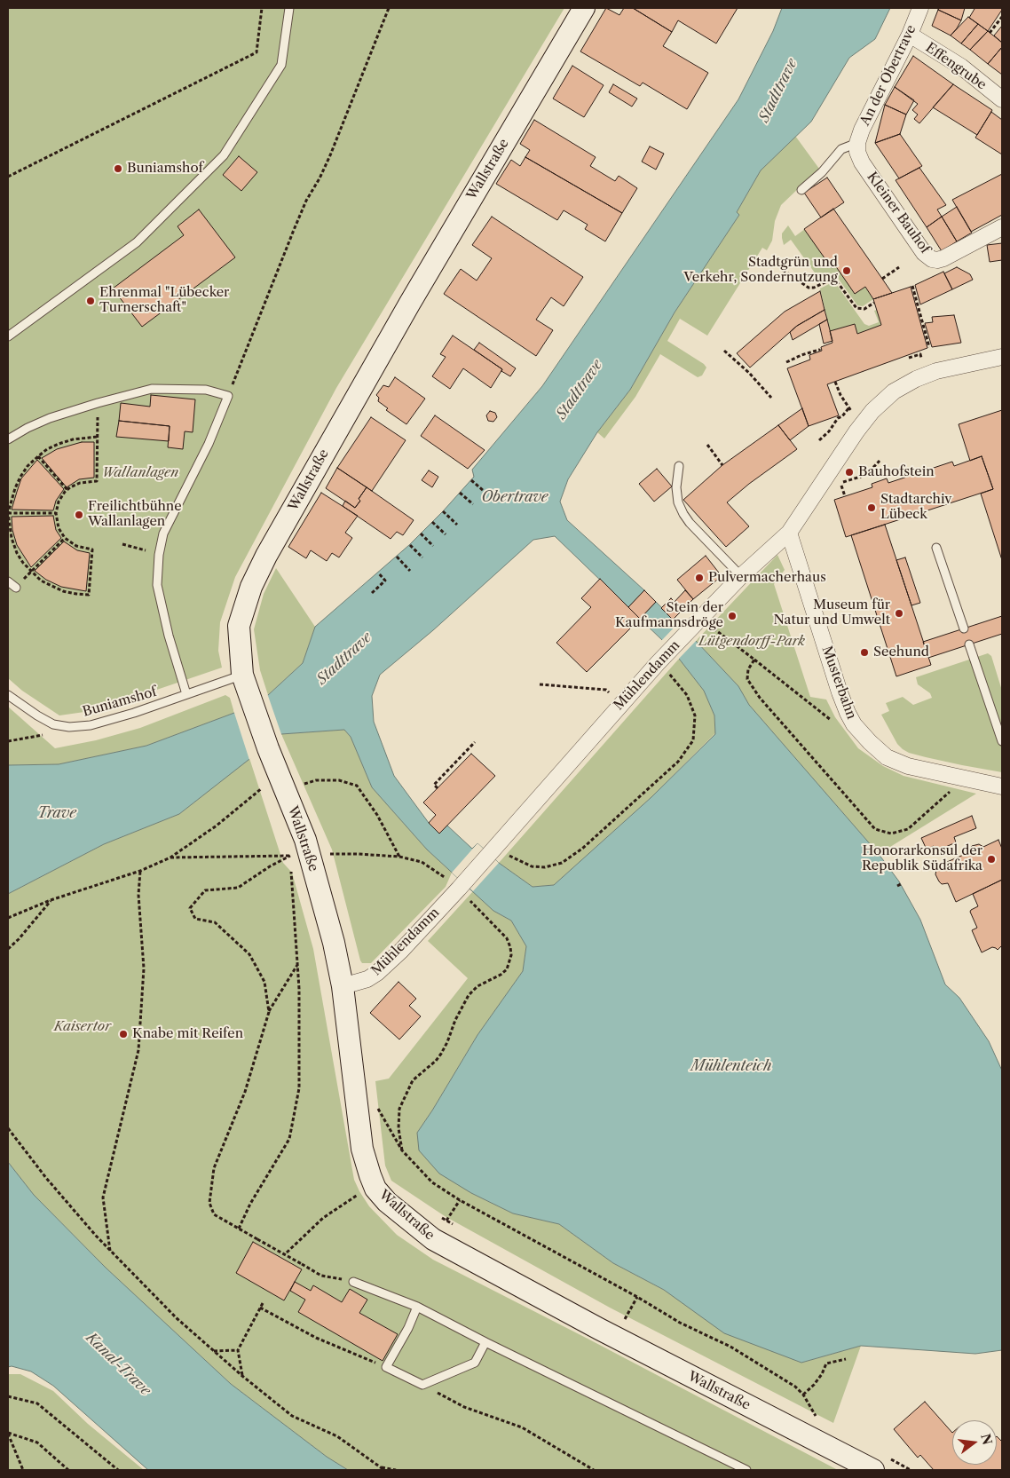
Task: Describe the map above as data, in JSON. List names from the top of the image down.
{
  "streets": {
    "main road": ["Wallstraße"],
    "street": [
      "Effengrube",
      "An der Obertrave",
      "Kleiner Bauhof",
      "Mühlendamm",
      "Musterbahn"
    ],
    "lane": ["Buniamshof"]
  },
  "crossings": [
    ["Effengrube", "An der Obertrave"],
    ["An der Obertrave", "Kleiner Bauhof"],
    ["Wallstraße", "Mühlendamm"],
    ["Wallstraße", "Buniamshof"],
    ["Mühlendamm", "Musterbahn"]
  ],
  "water": [
    "Stadttrave",
    "Obertrave",
    "Trave",
    "Mühlenteich",
    "Kanal-Trave"
  ],
  "parks": ["Wallanlagen", "Lütgendorff-Park", "Kaisertor"],
  "places": [
    "Buniamshof",
    "Stadtgrün und Verkehr, Sondernutzung",
    "Ehrenmal \"Lübecker Turnerschaft\"",
    "Bauhofstein",
    "Stadtarchiv Lübeck",
    "Freilichtbühne Wallanlagen",
    "Pulvermacherhaus",
    "Museum für Natur und Umwelt",
    "Stein der Kaufmannsdröge",
    "Seehund",
    "Honorarkonsul der Republik Südafrika",
    "Knabe mit Reifen"
  ],
  "north": "right"
}
